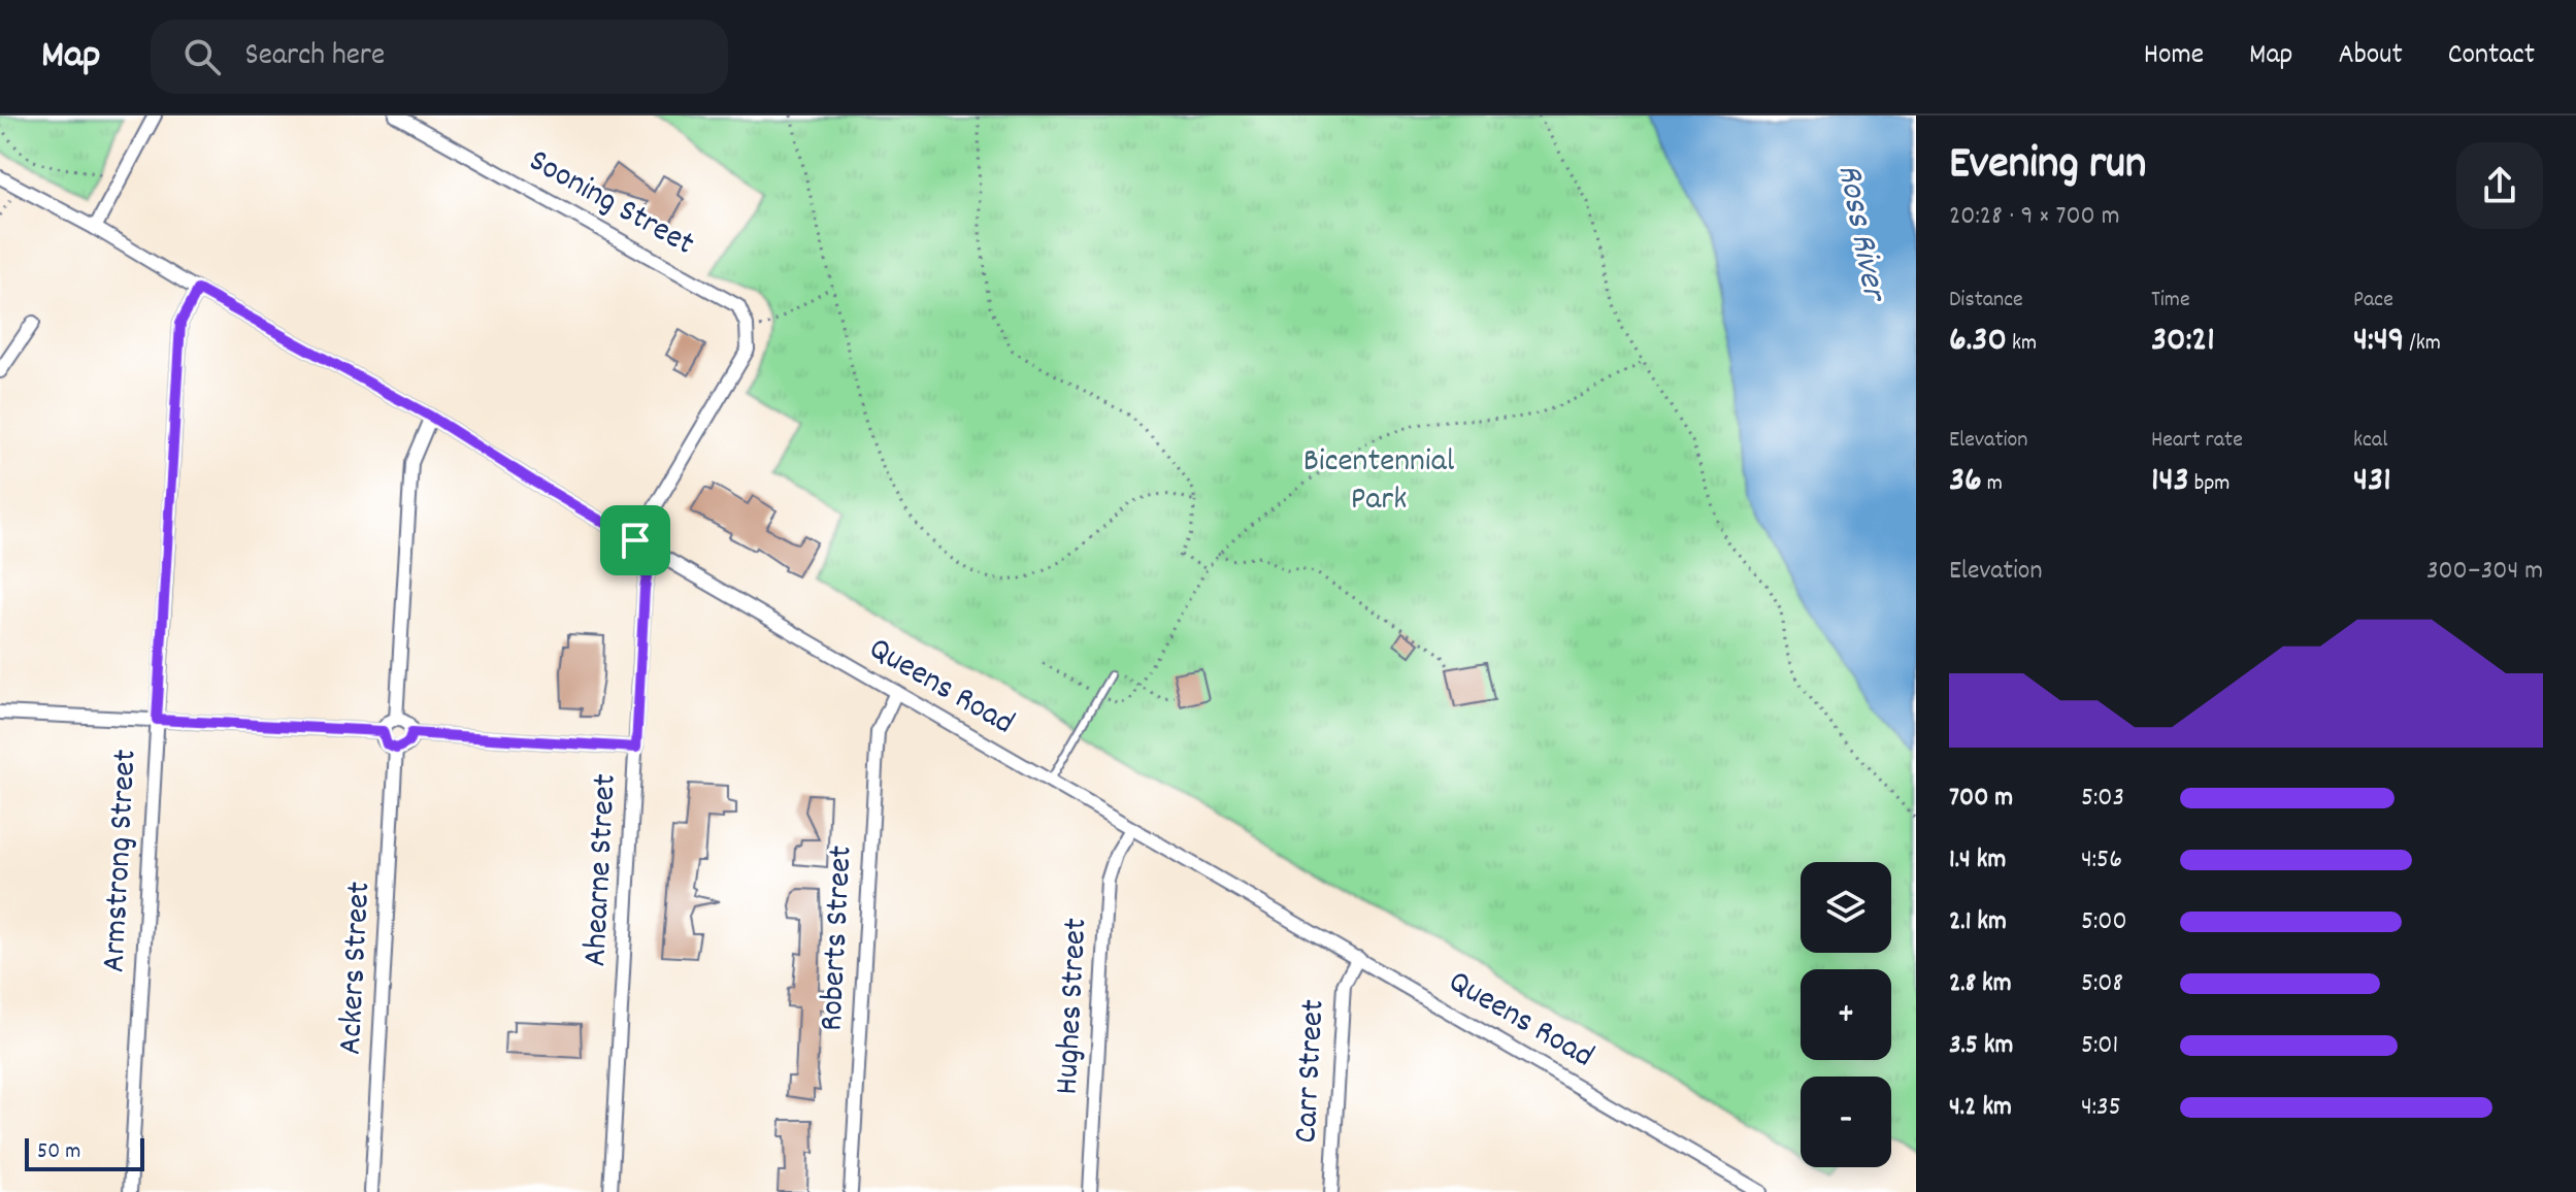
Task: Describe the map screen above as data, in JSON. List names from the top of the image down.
{
  "streets": {
    "street": [
      "Sooning Street",
      "Queens Road",
      "Armstrong Street",
      "Ahearne Street",
      "Roberts Street",
      "Ackers Street",
      "Hughes Street",
      "Carr Street"
    ]
  },
  "crossings": [
    ["Queens Road", "Armstrong Street"],
    ["Queens Road", "Ahearne Street"],
    ["Queens Road", "Roberts Street"],
    ["Queens Road", "Hughes Street"],
    ["Queens Road", "Carr Street"]
  ],
  "water": ["Ross River"],
  "parks": ["Bicentennial Park"],
  "scale_bar": "50 m",
  "page": {
    "header": "Map",
    "search": "Search here",
    "nav": [
      "Home",
      "Map",
      "About",
      "Contact"
    ],
    "heading": ["Evening run", "20:28 · 9 × 700 m"],
    "stats": [
      ["Distance", "6.30 km"],
      ["Time", "30:21"],
      ["Pace", "4:49 /km"],
      ["Elevation", "36 m"],
      ["Heart rate", "143 bpm"],
      ["kcal", "431"]
    ],
    "chart": ["Elevation", "300–304 m"],
    "list": [
      {
        "name": "700 m",
        "note": "5:03"
      },
      {
        "name": "1.4 km",
        "note": "4:56"
      },
      {
        "name": "2.1 km",
        "note": "5:00"
      },
      {
        "name": "2.8 km",
        "note": "5:08"
      },
      {
        "name": "3.5 km",
        "note": "5:01"
      },
      {
        "name": "4.2 km",
        "note": "4:35"
      }
    ],
    "map_buttons": ["+", "−"],
    "scale": "50 m"
  }
}
